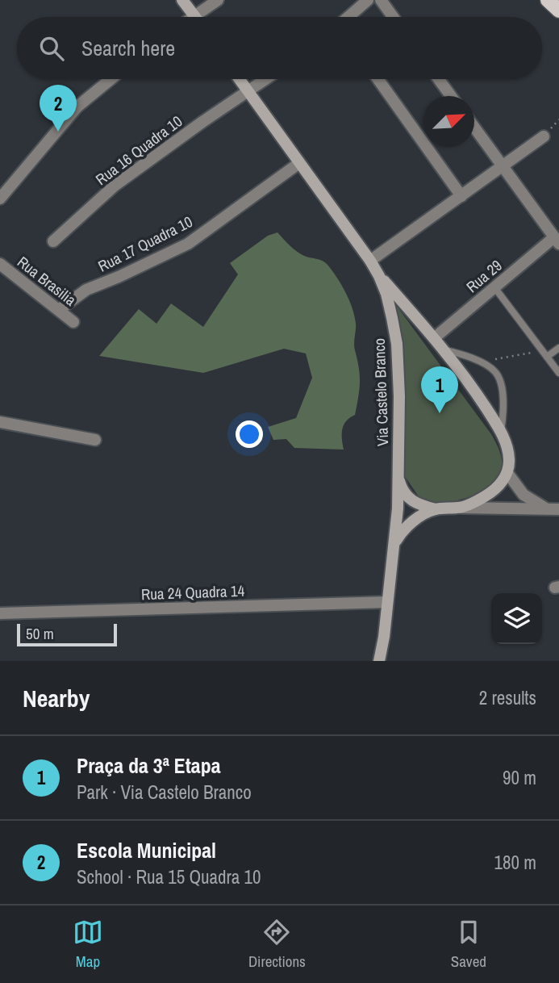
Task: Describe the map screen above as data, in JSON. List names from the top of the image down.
{
  "streets": {
    "main road": ["Via Castelo Branco"],
    "street": [
      "Rua 16 Quadra 10",
      "Rua 17 Quadra 10",
      "Rua 29",
      "Rua Brasilia",
      "Rua 24 Quadra 14"
    ]
  },
  "crossings": [
    ["Rua 16 Quadra 10", "Via Castelo Branco"],
    ["Rua 17 Quadra 10", "Rua Brasilia"],
    ["Rua 17 Quadra 10", "Via Castelo Branco"],
    ["Via Castelo Branco", "Rua 24 Quadra 14"]
  ],
  "scale_bar": "50 m",
  "north": "top right",
  "page": {
    "search": "Search here",
    "pins": ["2", "1"],
    "scale": "50 m",
    "heading": ["Nearby", "2 results"],
    "list": [
      {
        "mark": "1",
        "name": "Praça da 3ª Etapa",
        "note": "Park · Via Castelo Branco",
        "value": "90 m"
      },
      {
        "mark": "2",
        "name": "Escola Municipal",
        "note": "School · Rua 15 Quadra 10",
        "value": "180 m"
      }
    ],
    "nav": ["Map", "Directions", "Saved"]
  }
}
